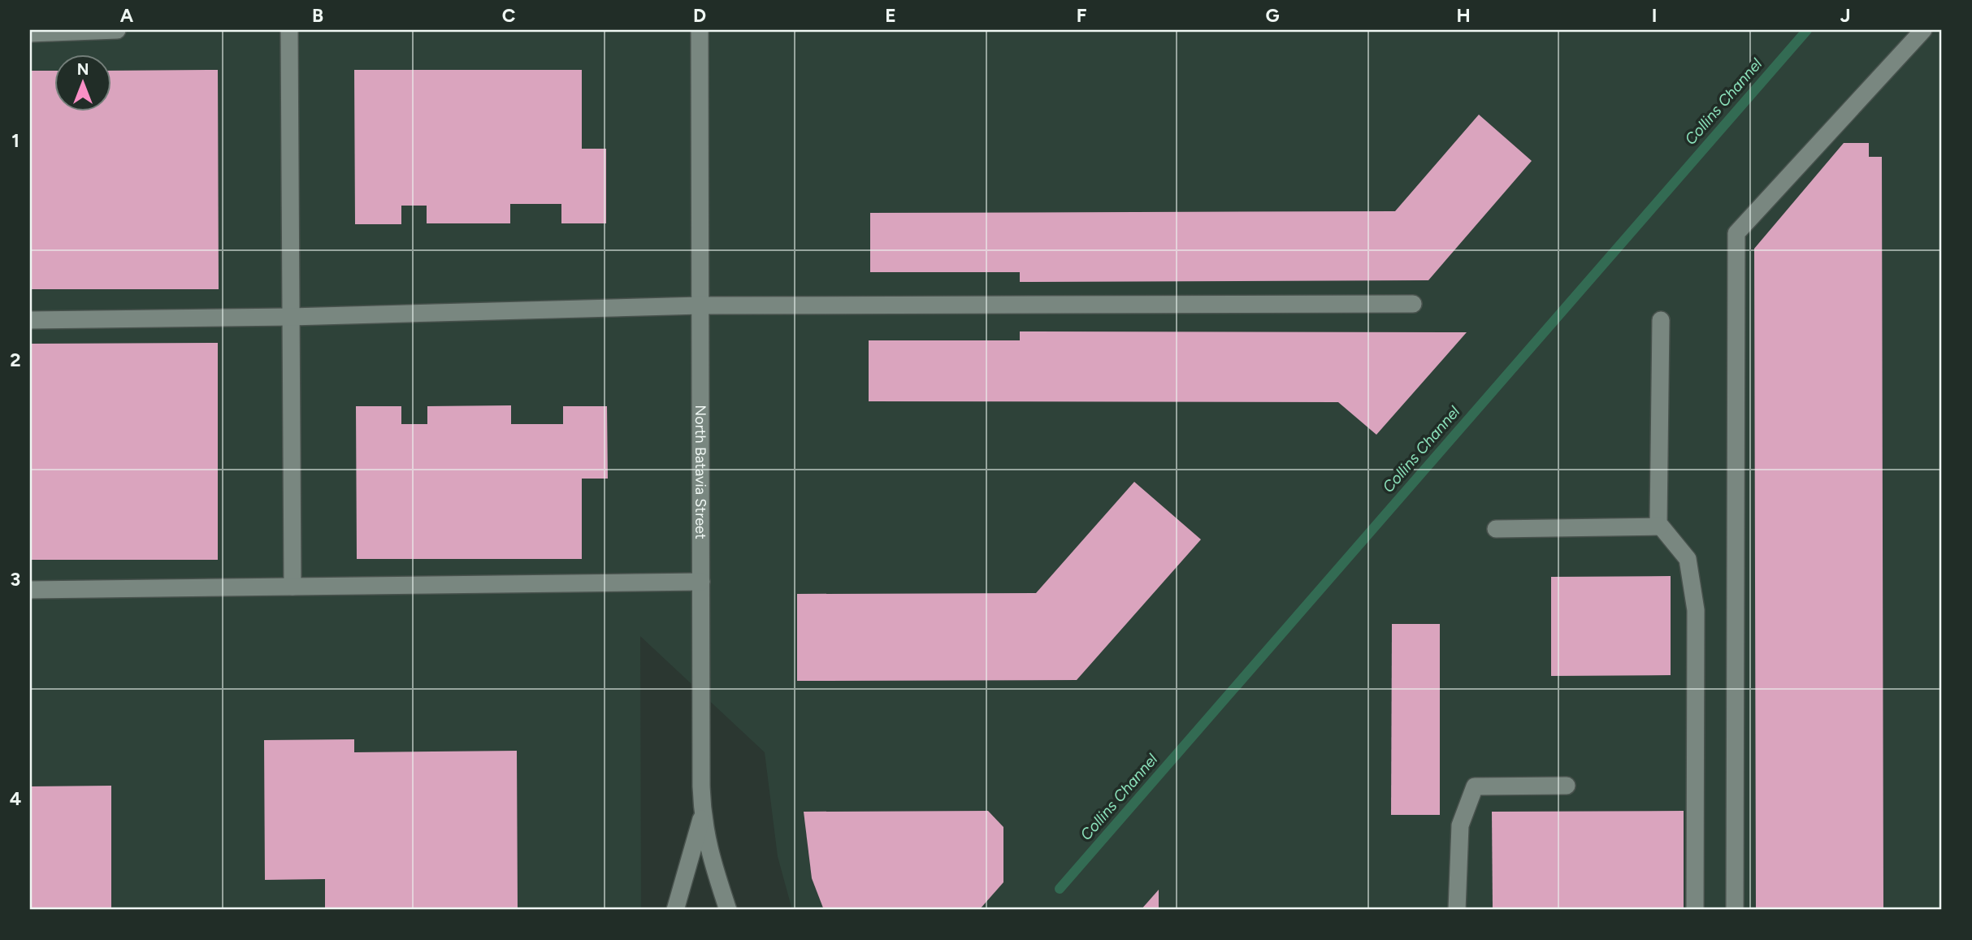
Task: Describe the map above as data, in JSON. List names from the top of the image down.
{
  "streets": {
    "street": ["North Batavia Street"]
  },
  "water": ["Collins Channel"],
  "north": "top",
  "grid": {
    "columns": [
      "A",
      "B",
      "C",
      "D",
      "E",
      "F",
      "G",
      "H",
      "I",
      "J"
    ],
    "rows": [
      "1",
      "2",
      "3",
      "4"
    ]
  }
}
